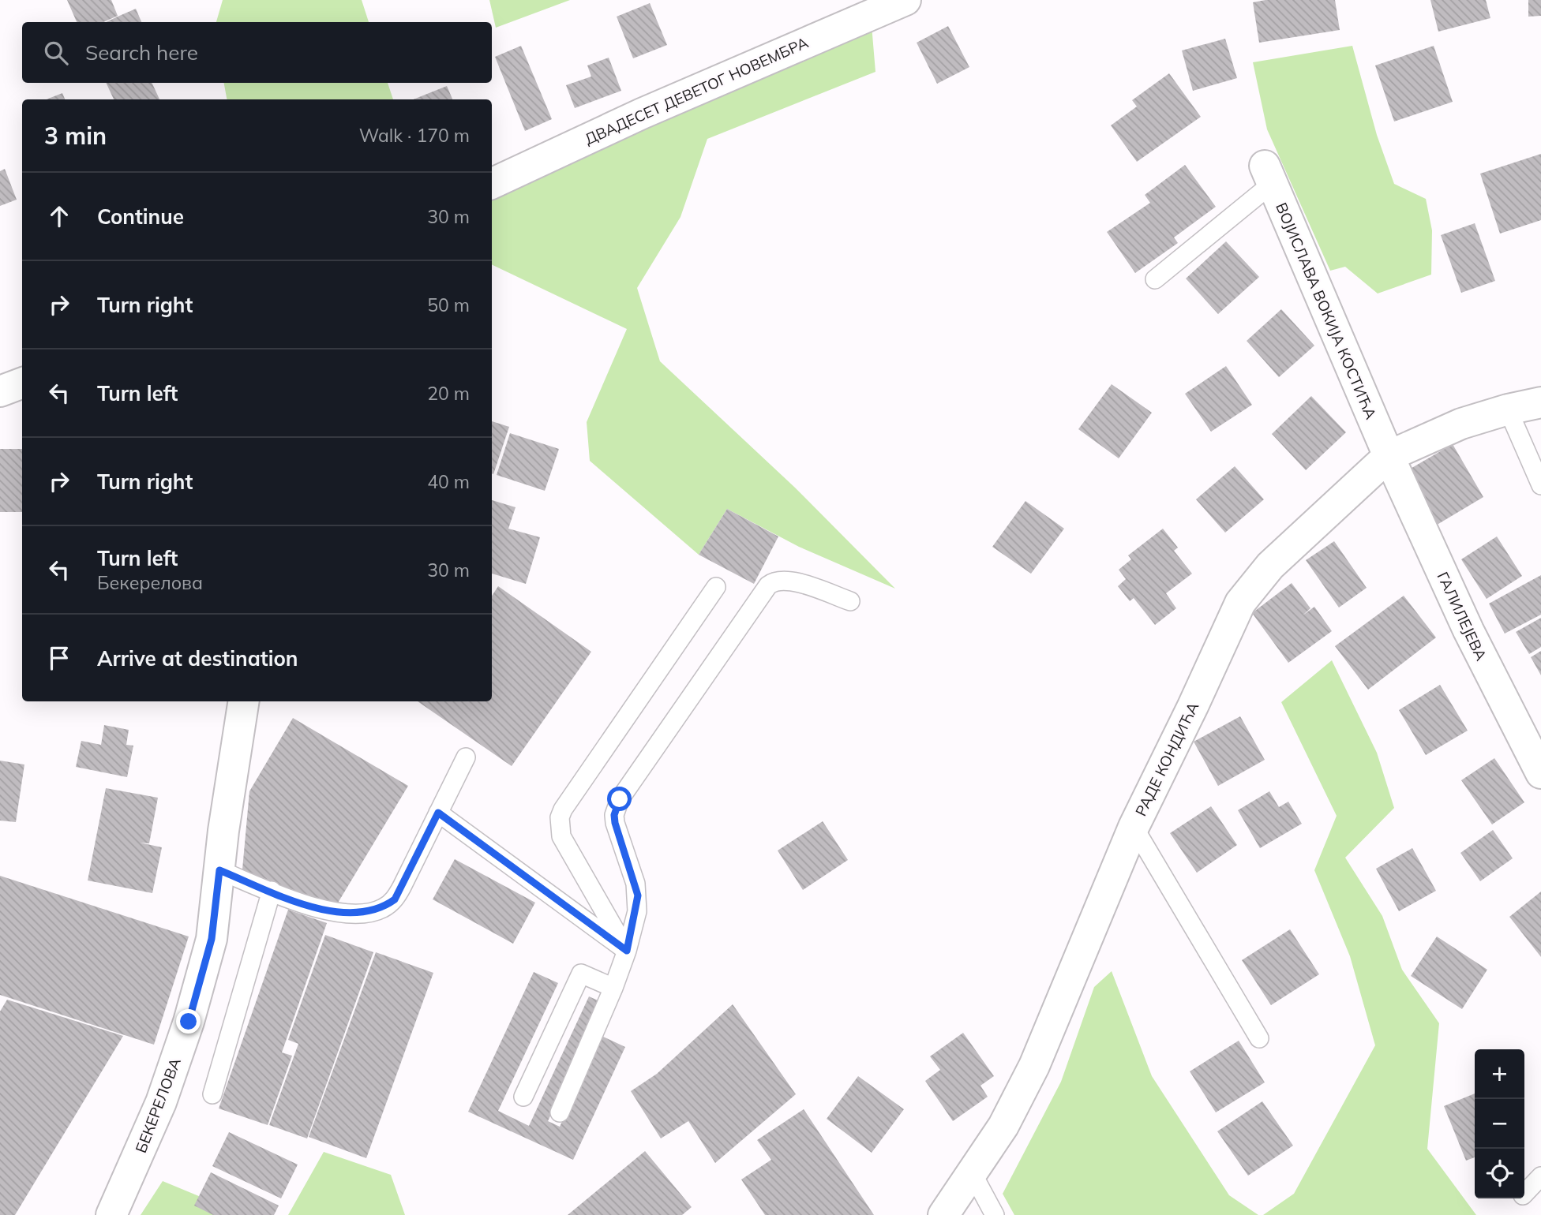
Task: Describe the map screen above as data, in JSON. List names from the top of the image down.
{
  "streets": {
    "street": [
      "ДВАДЕСЕТ ДЕВЕТОГ НОВЕМБРА",
      "ВОЈИСЛАВА ВОКИЈА КОСТИЋА",
      "ГАЛИЛЕЈЕВА",
      "РАДЕ КОНДИЋА",
      "БЕКЕРЕЛОВА"
    ]
  },
  "crossings": [
    ["ВОЈИСЛАВА ВОКИЈА КОСТИЋА", "ГАЛИЛЕЈЕВА"],
    ["ВОЈИСЛАВА ВОКИЈА КОСТИЋА", "РАДЕ КОНДИЋА"],
    ["ГАЛИЛЕЈЕВА", "РАДЕ КОНДИЋА"]
  ],
  "page": {
    "search": "Search here",
    "heading": ["3 min", "Walk · 170 m"],
    "list": [
      ["Continue", "30 m"],
      ["Turn right", "50 m"],
      ["Turn left", "20 m"],
      ["Turn right", "40 m"],
      ["Turn left", "Бекерелова", "30 m"],
      "Arrive at destination"
    ],
    "map_buttons": ["+", "−"]
  }
}
